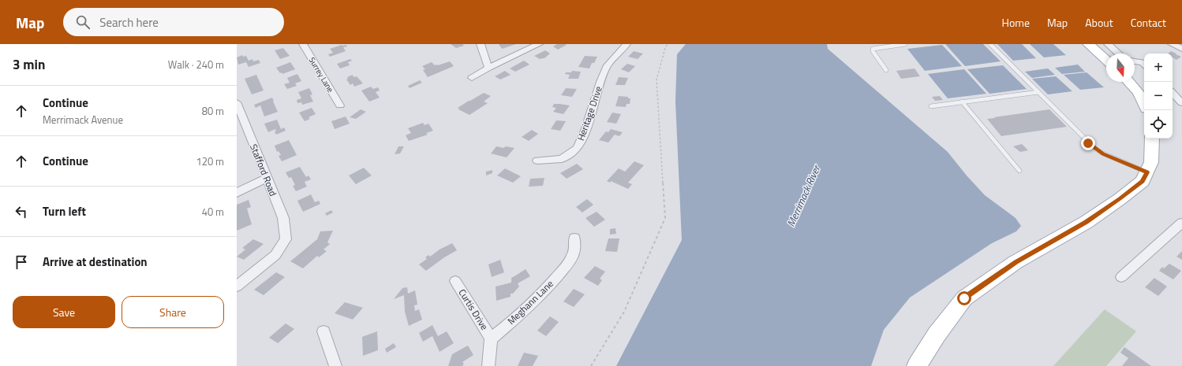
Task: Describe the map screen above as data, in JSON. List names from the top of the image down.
{
  "streets": {
    "street": [
      "Surrey Lane",
      "Heritage Drive",
      "Stafford Road",
      "Meghann Lane",
      "Curtis Drive"
    ]
  },
  "crossings": [
    ["Meghann Lane", "Curtis Drive"]
  ],
  "water": ["Merrimack River"],
  "north": "bottom",
  "page": {
    "header": "Map",
    "search": "Search here",
    "nav": [
      "Home",
      "Map",
      "About",
      "Contact"
    ],
    "heading": ["3 min", "Walk · 240 m"],
    "map_buttons": ["+", "−"],
    "list": [
      ["Continue", "Merrimack Avenue", "80 m"],
      ["Continue", "120 m"],
      ["Turn left", "40 m"],
      "Arrive at destination"
    ],
    "buttons": ["Save", "Share"]
  }
}
